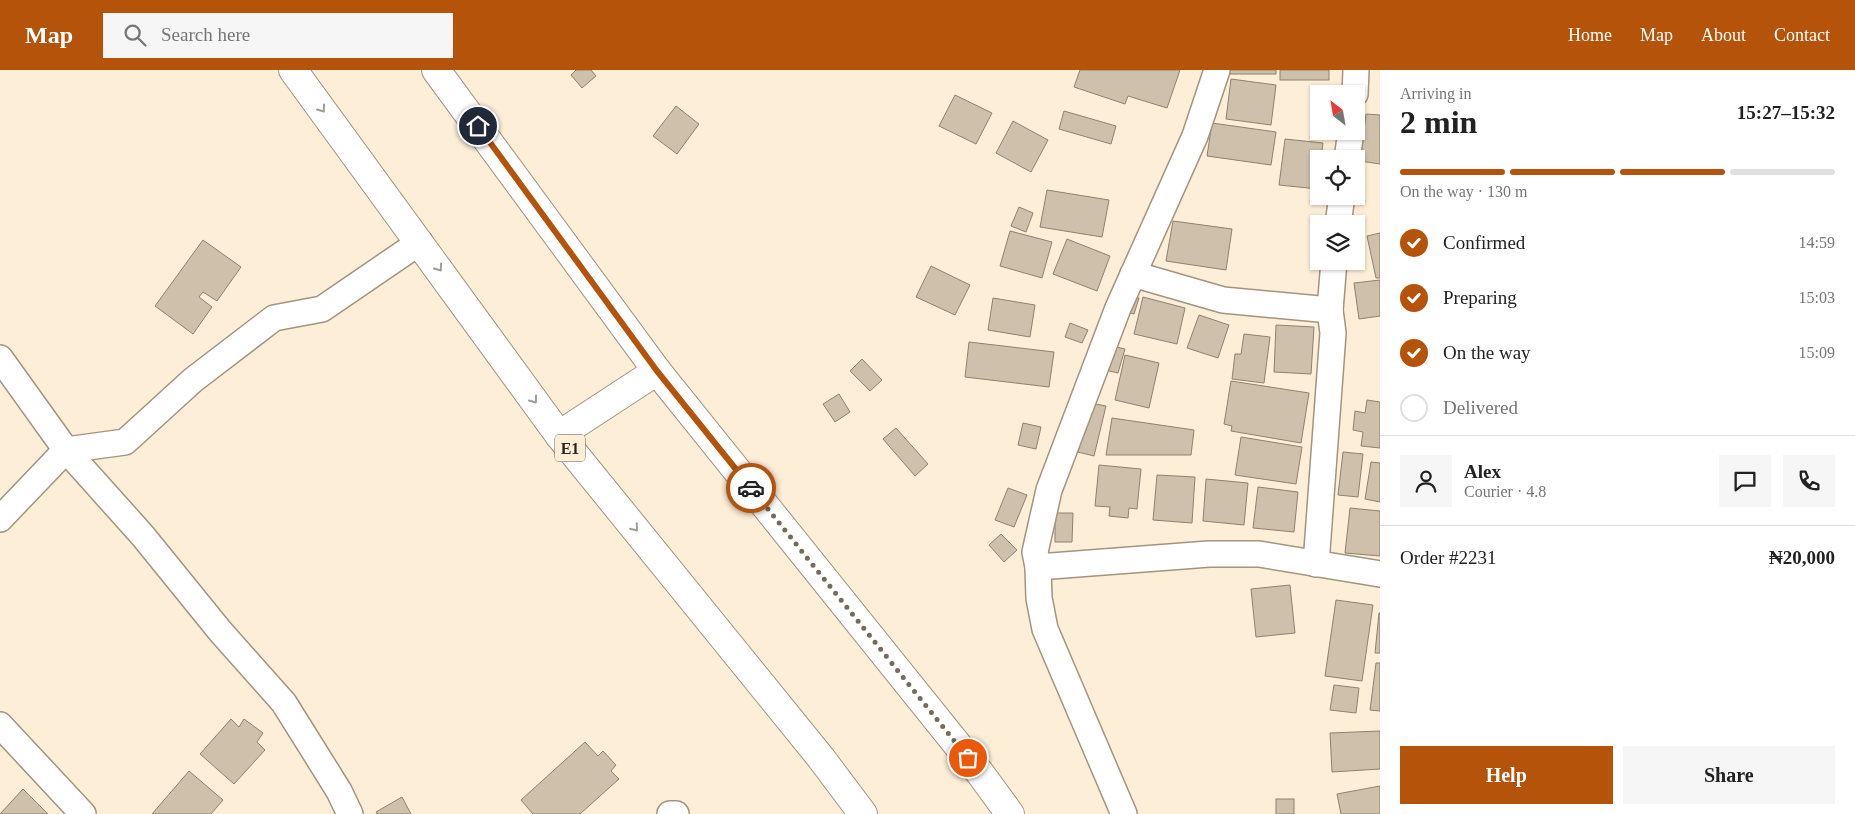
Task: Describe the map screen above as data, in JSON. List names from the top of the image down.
{
  "streets": {
    "highway": ["E1"]
  },
  "north": "top left",
  "page": {
    "header": "Map",
    "search": "Search here",
    "nav": [
      "Home",
      "Map",
      "About",
      "Contact"
    ],
    "heading": ["2 min", "Arriving in", "15:27–15:32"],
    "panel": [
      "Alex",
      "Courier · 4.8",
      "Order #2231",
      "₦20,000"
    ],
    "bar": "On the way · 130 m",
    "list": [
      ["Confirmed", "14:59"],
      ["Preparing", "15:03"],
      ["On the way", "15:09"],
      "Delivered"
    ],
    "buttons": ["Help", "Share"]
  }
}
